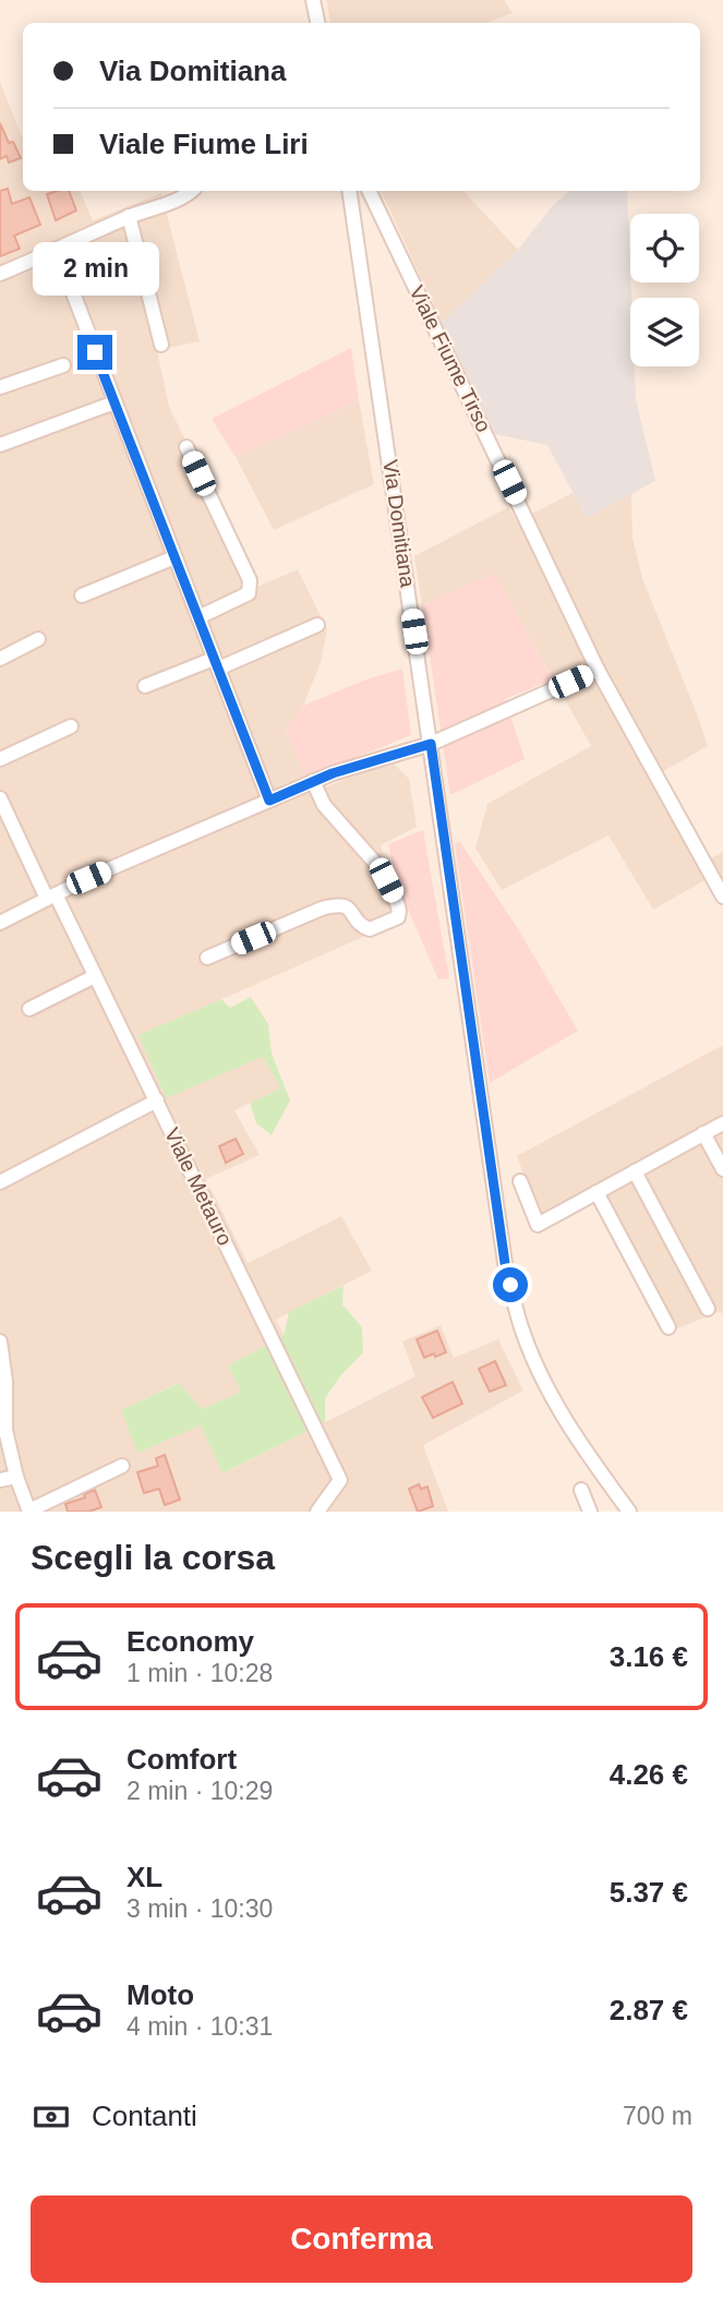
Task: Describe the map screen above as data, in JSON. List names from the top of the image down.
{
  "streets": {
    "street": ["Viale Fiume Tirso", "Via Domitiana", "Viale Metauro"]
  },
  "page": {
    "banner": ["Via Domitiana", "Viale Fiume Liri"],
    "bubble": "2 min",
    "heading": "Scegli la corsa",
    "list": [
      {
        "name": "Economy",
        "note": "1 min · 10:28",
        "value": "3.16 €"
      },
      {
        "name": "Comfort",
        "note": "2 min · 10:29",
        "value": "4.26 €"
      },
      {
        "name": "XL",
        "note": "3 min · 10:30",
        "value": "5.37 €"
      },
      {
        "name": "Moto",
        "note": "4 min · 10:31",
        "value": "2.87 €"
      }
    ],
    "pay": ["Contanti", "700 m"],
    "buttons": "Conferma"
  }
}
